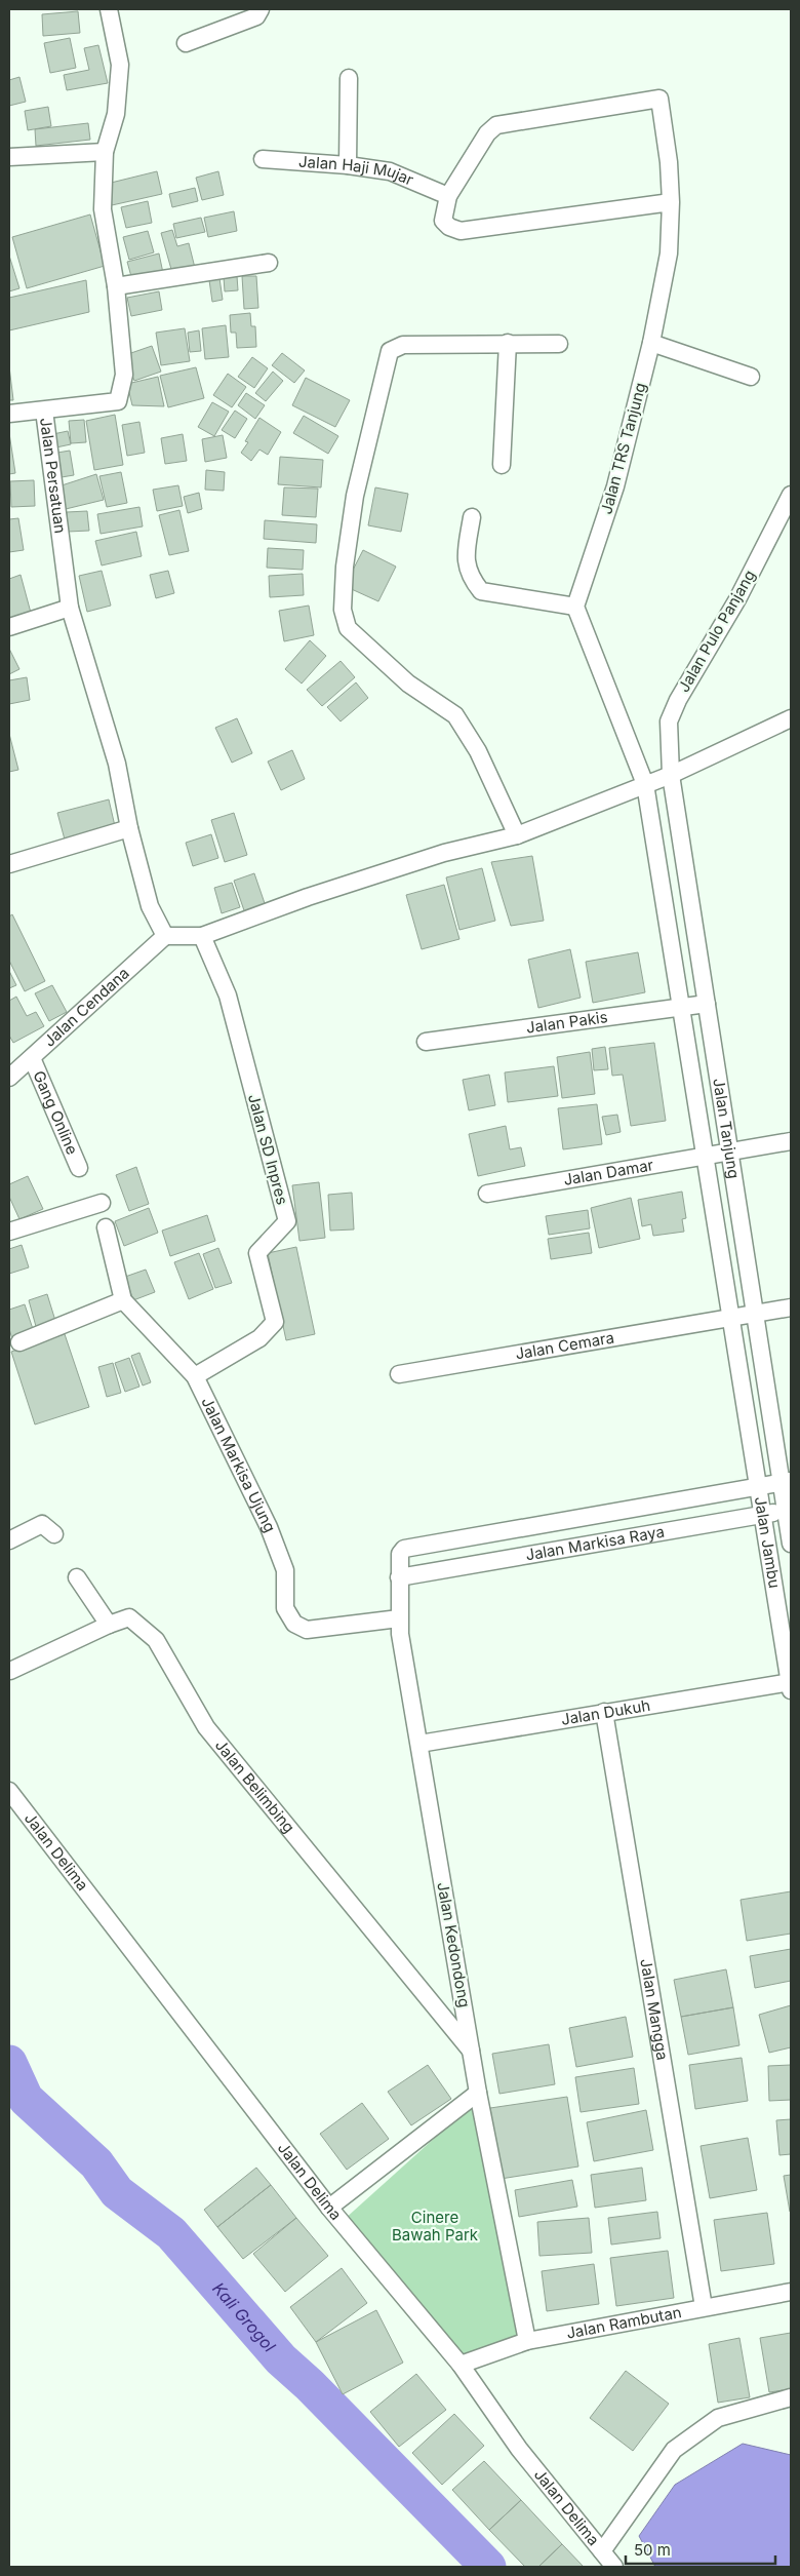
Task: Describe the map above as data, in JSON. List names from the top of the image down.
{
  "streets": {
    "street": [
      "Jalan Haji Mujar",
      "Jalan TRS Tanjung",
      "Jalan Persatuan",
      "Jalan Pulo Panjang",
      "Jalan Cendana",
      "Jalan Pakis",
      "Gang Online",
      "Jalan Tanjung",
      "Jalan SD Inpres",
      "Jalan Damar",
      "Jalan Cemara",
      "Jalan Markisa Ujung",
      "Jalan Jambu",
      "Jalan Markisa Raya",
      "Jalan Dukuh",
      "Jalan Belimbing",
      "Jalan Delima",
      "Jalan Kedondong",
      "Jalan Mangga",
      "Jalan Rambutan"
    ]
  },
  "crossings": [
    ["Jalan Haji Mujar", "Jalan TRS Tanjung"],
    ["Jalan Persatuan", "Jalan Cendana"],
    ["Jalan Pulo Panjang", "Jalan Tanjung"],
    ["Jalan Cendana", "Gang Online"],
    ["Jalan Pakis", "Jalan Tanjung"],
    ["Jalan Tanjung", "Jalan Damar"],
    ["Jalan Tanjung", "Jalan Cemara"],
    ["Jalan Tanjung", "Jalan Jambu"],
    ["Jalan Tanjung", "Jalan Markisa Raya"],
    ["Jalan SD Inpres", "Jalan Markisa Ujung"],
    ["Jalan Markisa Ujung", "Jalan Kedondong"],
    ["Jalan Jambu", "Jalan Markisa Raya"],
    ["Jalan Jambu", "Jalan Dukuh"],
    ["Jalan Markisa Raya", "Jalan Kedondong"],
    ["Jalan Dukuh", "Jalan Kedondong"],
    ["Jalan Dukuh", "Jalan Mangga"],
    ["Jalan Belimbing", "Jalan Kedondong"],
    ["Jalan Delima", "Jalan Rambutan"],
    ["Jalan Kedondong", "Jalan Rambutan"],
    ["Jalan Mangga", "Jalan Rambutan"]
  ],
  "water": ["Kali Grogol"],
  "parks": ["Cinere Bawah Park"],
  "scale_bar": "50 m"
}
